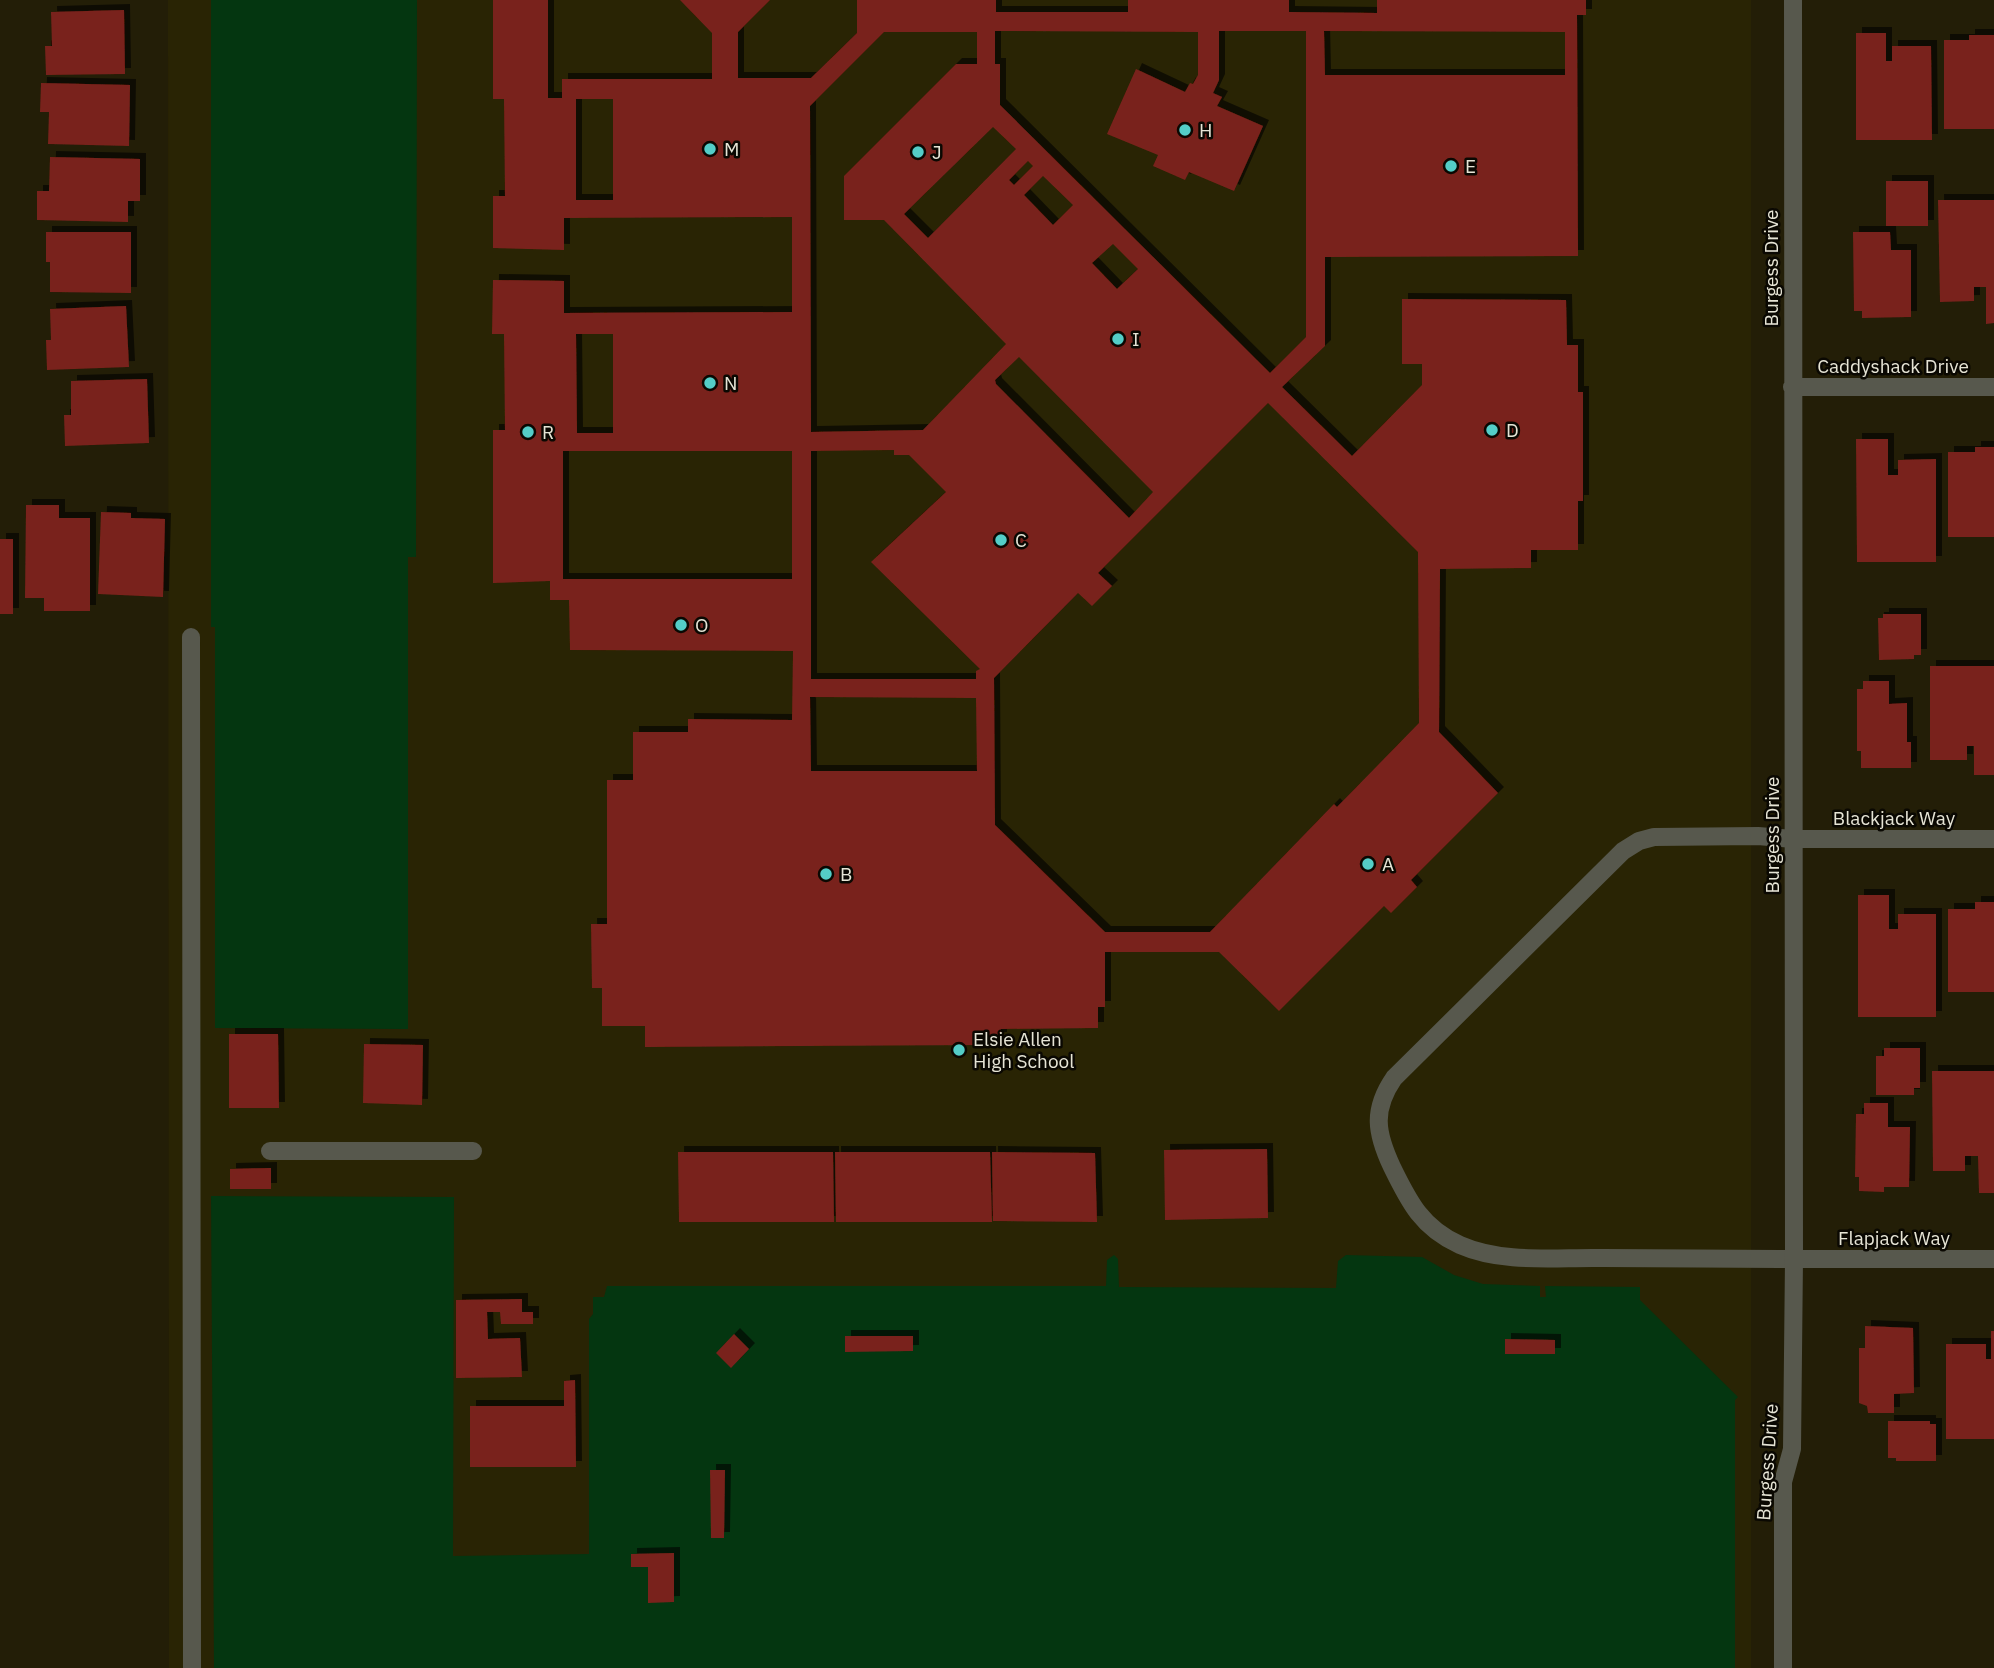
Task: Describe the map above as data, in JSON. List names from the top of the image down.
{
  "streets": {
    "street": [
      "Burgess Drive",
      "Caddyshack Drive",
      "Blackjack Way",
      "Flapjack Way"
    ]
  },
  "crossings": [
    ["Burgess Drive", "Caddyshack Drive"],
    ["Burgess Drive", "Blackjack Way"],
    ["Burgess Drive", "Flapjack Way"],
    ["Blackjack Way", "Flapjack Way"]
  ],
  "places": [
    "H",
    "M",
    "J",
    "E",
    "I",
    "N",
    "D",
    "R",
    "C",
    "O",
    "A",
    "B",
    "Elsie Allen High School"
  ]
}
